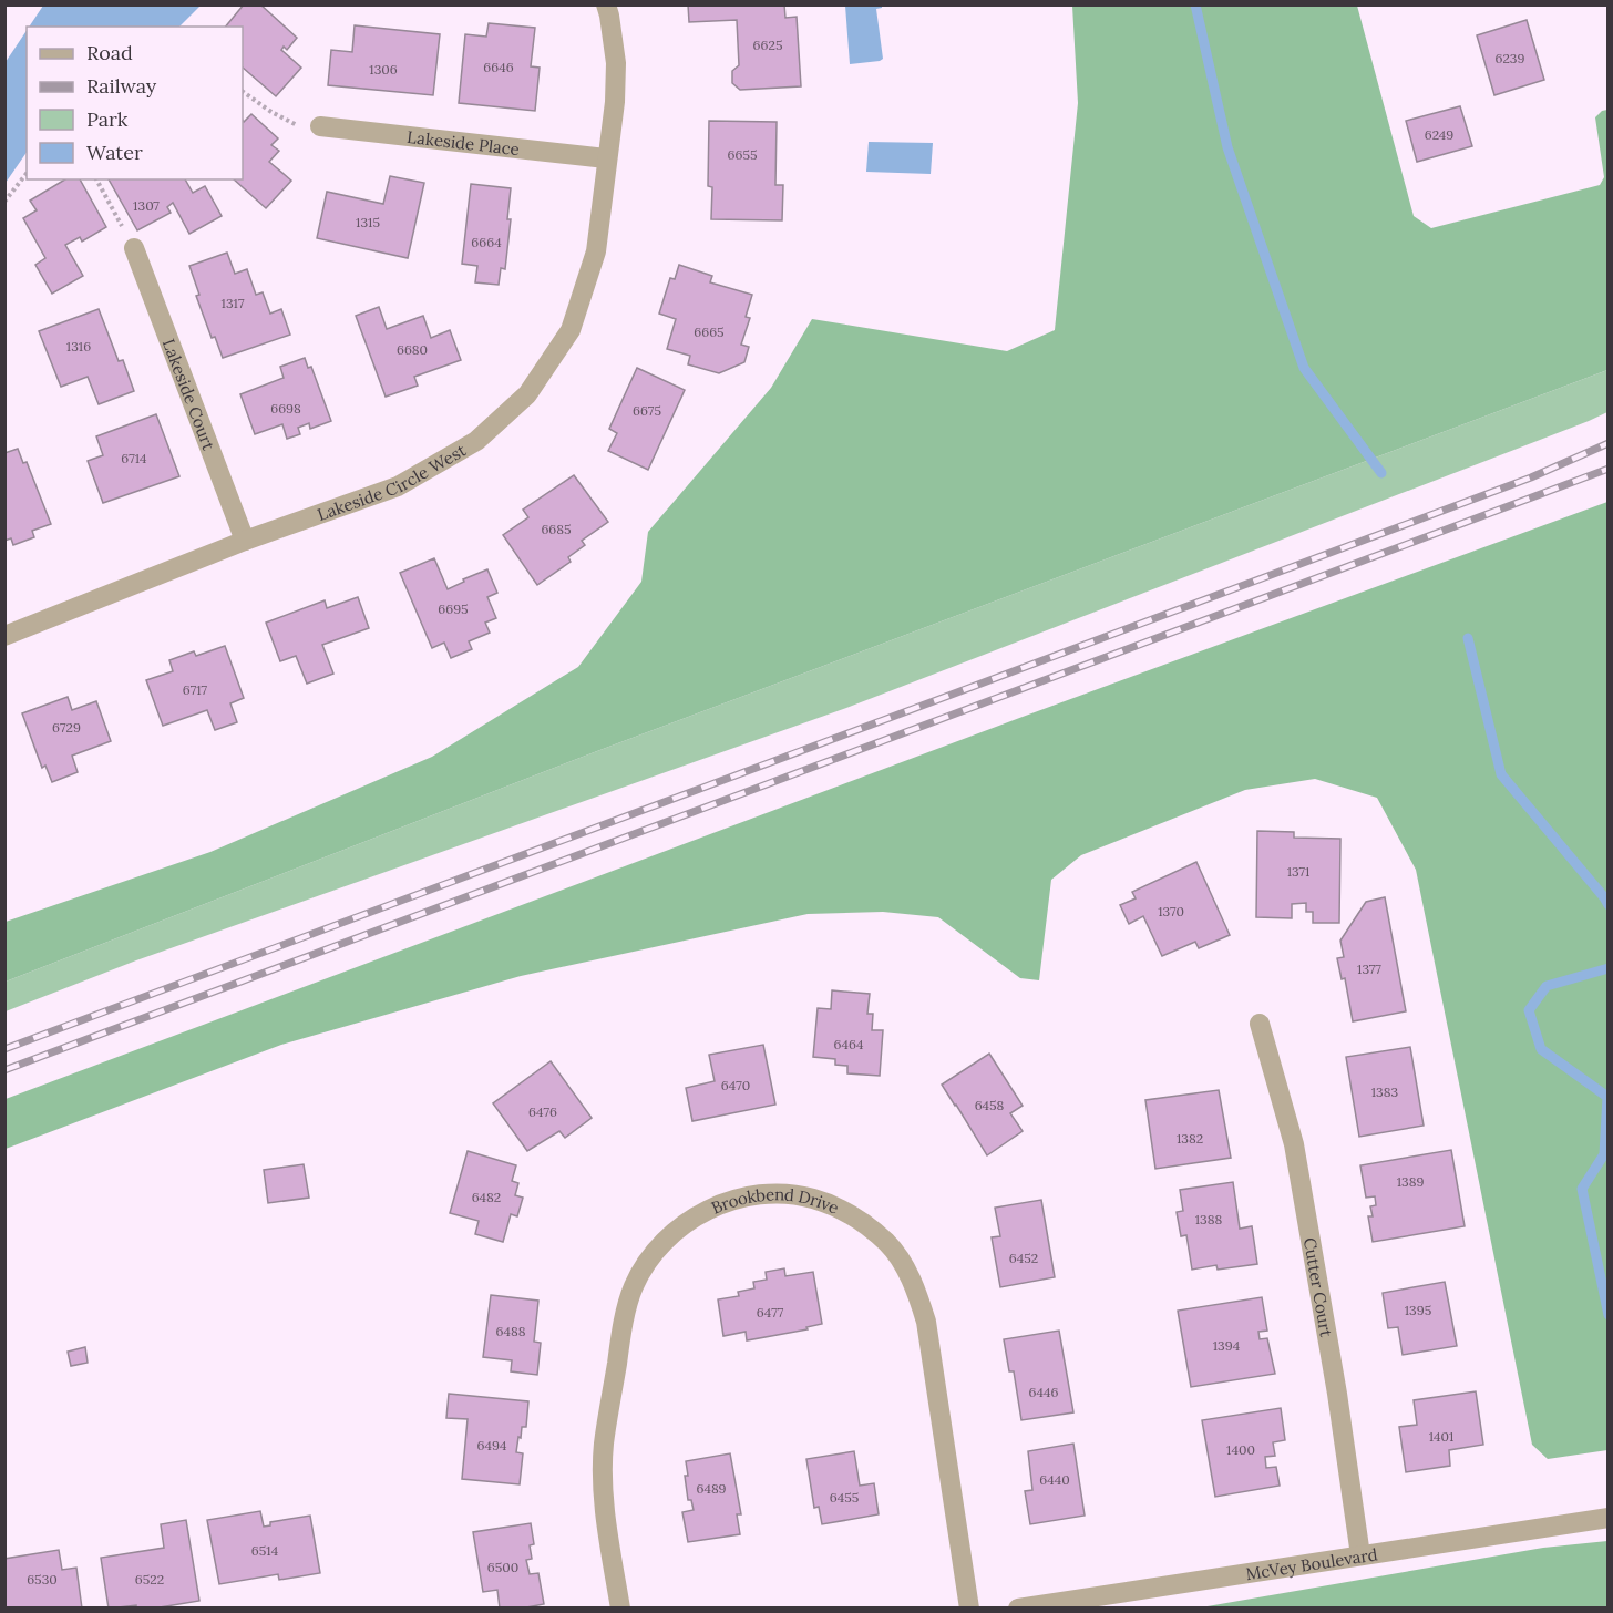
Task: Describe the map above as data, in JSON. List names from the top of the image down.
{
  "streets": {
    "street": [
      "Lakeside Place",
      "Lakeside Court",
      "Lakeside Circle West",
      "Brookbend Drive",
      "Cutter Court",
      "McVey Boulevard"
    ]
  },
  "crossings": [
    ["Lakeside Place", "Lakeside Circle West"],
    ["Lakeside Court", "Lakeside Circle West"],
    ["Cutter Court", "McVey Boulevard"]
  ],
  "house_numbers": [
    "6625",
    "6239",
    "6646",
    "1306",
    "6249",
    "6655",
    "1307",
    "1315",
    "6664",
    "1317",
    "6665",
    "1316",
    "6680",
    "6698",
    "6675",
    "6714",
    "6685",
    "6695",
    "6717",
    "6729",
    "1371",
    "1370",
    "1377",
    "6464",
    "6470",
    "1383",
    "6458",
    "6476",
    "1382",
    "1389",
    "6482",
    "1388",
    "6452",
    "1395",
    "6477",
    "6488",
    "1394",
    "6446",
    "1401",
    "6494",
    "1400",
    "6440",
    "6489",
    "6455",
    "6514",
    "6500",
    "6530",
    "6522"
  ],
  "legend": [
    "Road",
    "Railway",
    "Park",
    "Water"
  ]
}
